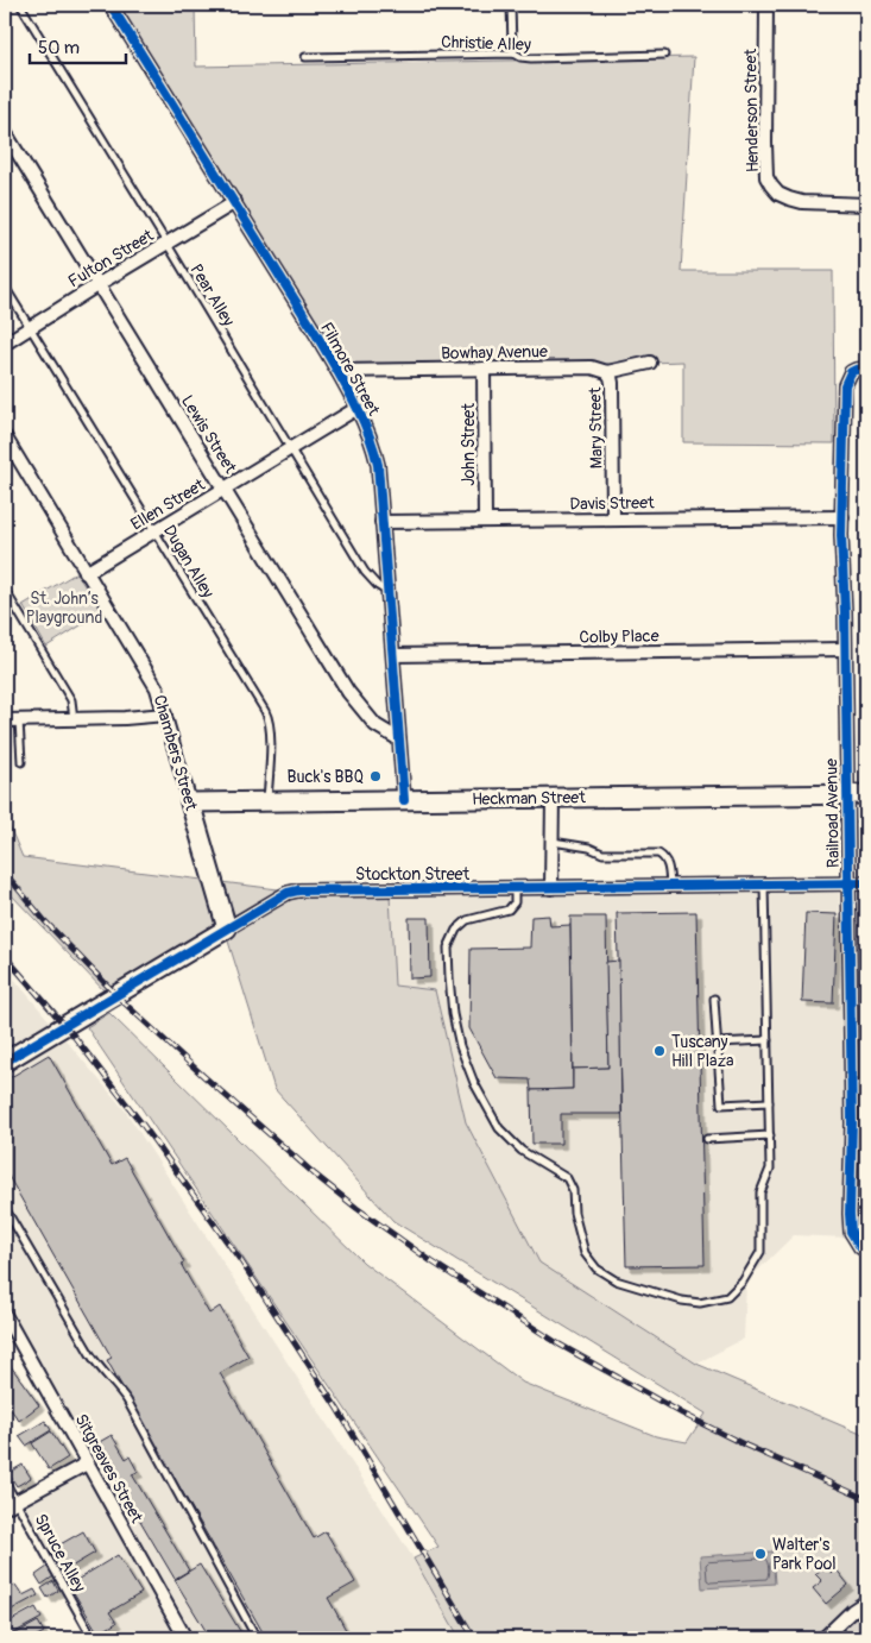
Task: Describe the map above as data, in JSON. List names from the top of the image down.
{
  "streets": {
    "street": [
      "Henderson Street",
      "Fulton Street",
      "Bowhay Avenue",
      "Filmore Street",
      "Mary Street",
      "Lewis Street",
      "John Street",
      "Davis Street",
      "Ellen Street",
      "Colby Place",
      "Chambers Street",
      "Heckman Street",
      "Railroad Avenue",
      "Stockton Street",
      "Sitgreaves Street"
    ],
    "lane": [
      "Christie Alley",
      "Pear Alley",
      "Dugan Alley",
      "Spruce Alley"
    ]
  },
  "crossings": [
    ["Fulton Street", "Pear Alley"],
    ["Fulton Street", "Filmore Street"],
    ["Fulton Street", "Lewis Street"],
    ["Fulton Street", "Dugan Alley"],
    ["Pear Alley", "Filmore Street"],
    ["Pear Alley", "Ellen Street"],
    ["Bowhay Avenue", "Filmore Street"],
    ["Bowhay Avenue", "Mary Street"],
    ["Bowhay Avenue", "John Street"],
    ["Filmore Street", "Lewis Street"],
    ["Filmore Street", "Davis Street"],
    ["Filmore Street", "Ellen Street"],
    ["Filmore Street", "Colby Place"],
    ["Filmore Street", "Heckman Street"],
    ["Mary Street", "Davis Street"],
    ["Lewis Street", "Ellen Street"],
    ["John Street", "Davis Street"],
    ["Davis Street", "Railroad Avenue"],
    ["Ellen Street", "Dugan Alley"],
    ["Ellen Street", "Chambers Street"],
    ["Dugan Alley", "Heckman Street"],
    ["Colby Place", "Railroad Avenue"],
    ["Chambers Street", "Heckman Street"],
    ["Chambers Street", "Stockton Street"],
    ["Heckman Street", "Railroad Avenue"],
    ["Railroad Avenue", "Stockton Street"]
  ],
  "parks": ["St. John’s Playground"],
  "places": ["Buck's BBQ", "Tuscany Hill Plaza", "Walter's Park Pool"],
  "scale_bar": "50 m"
}
